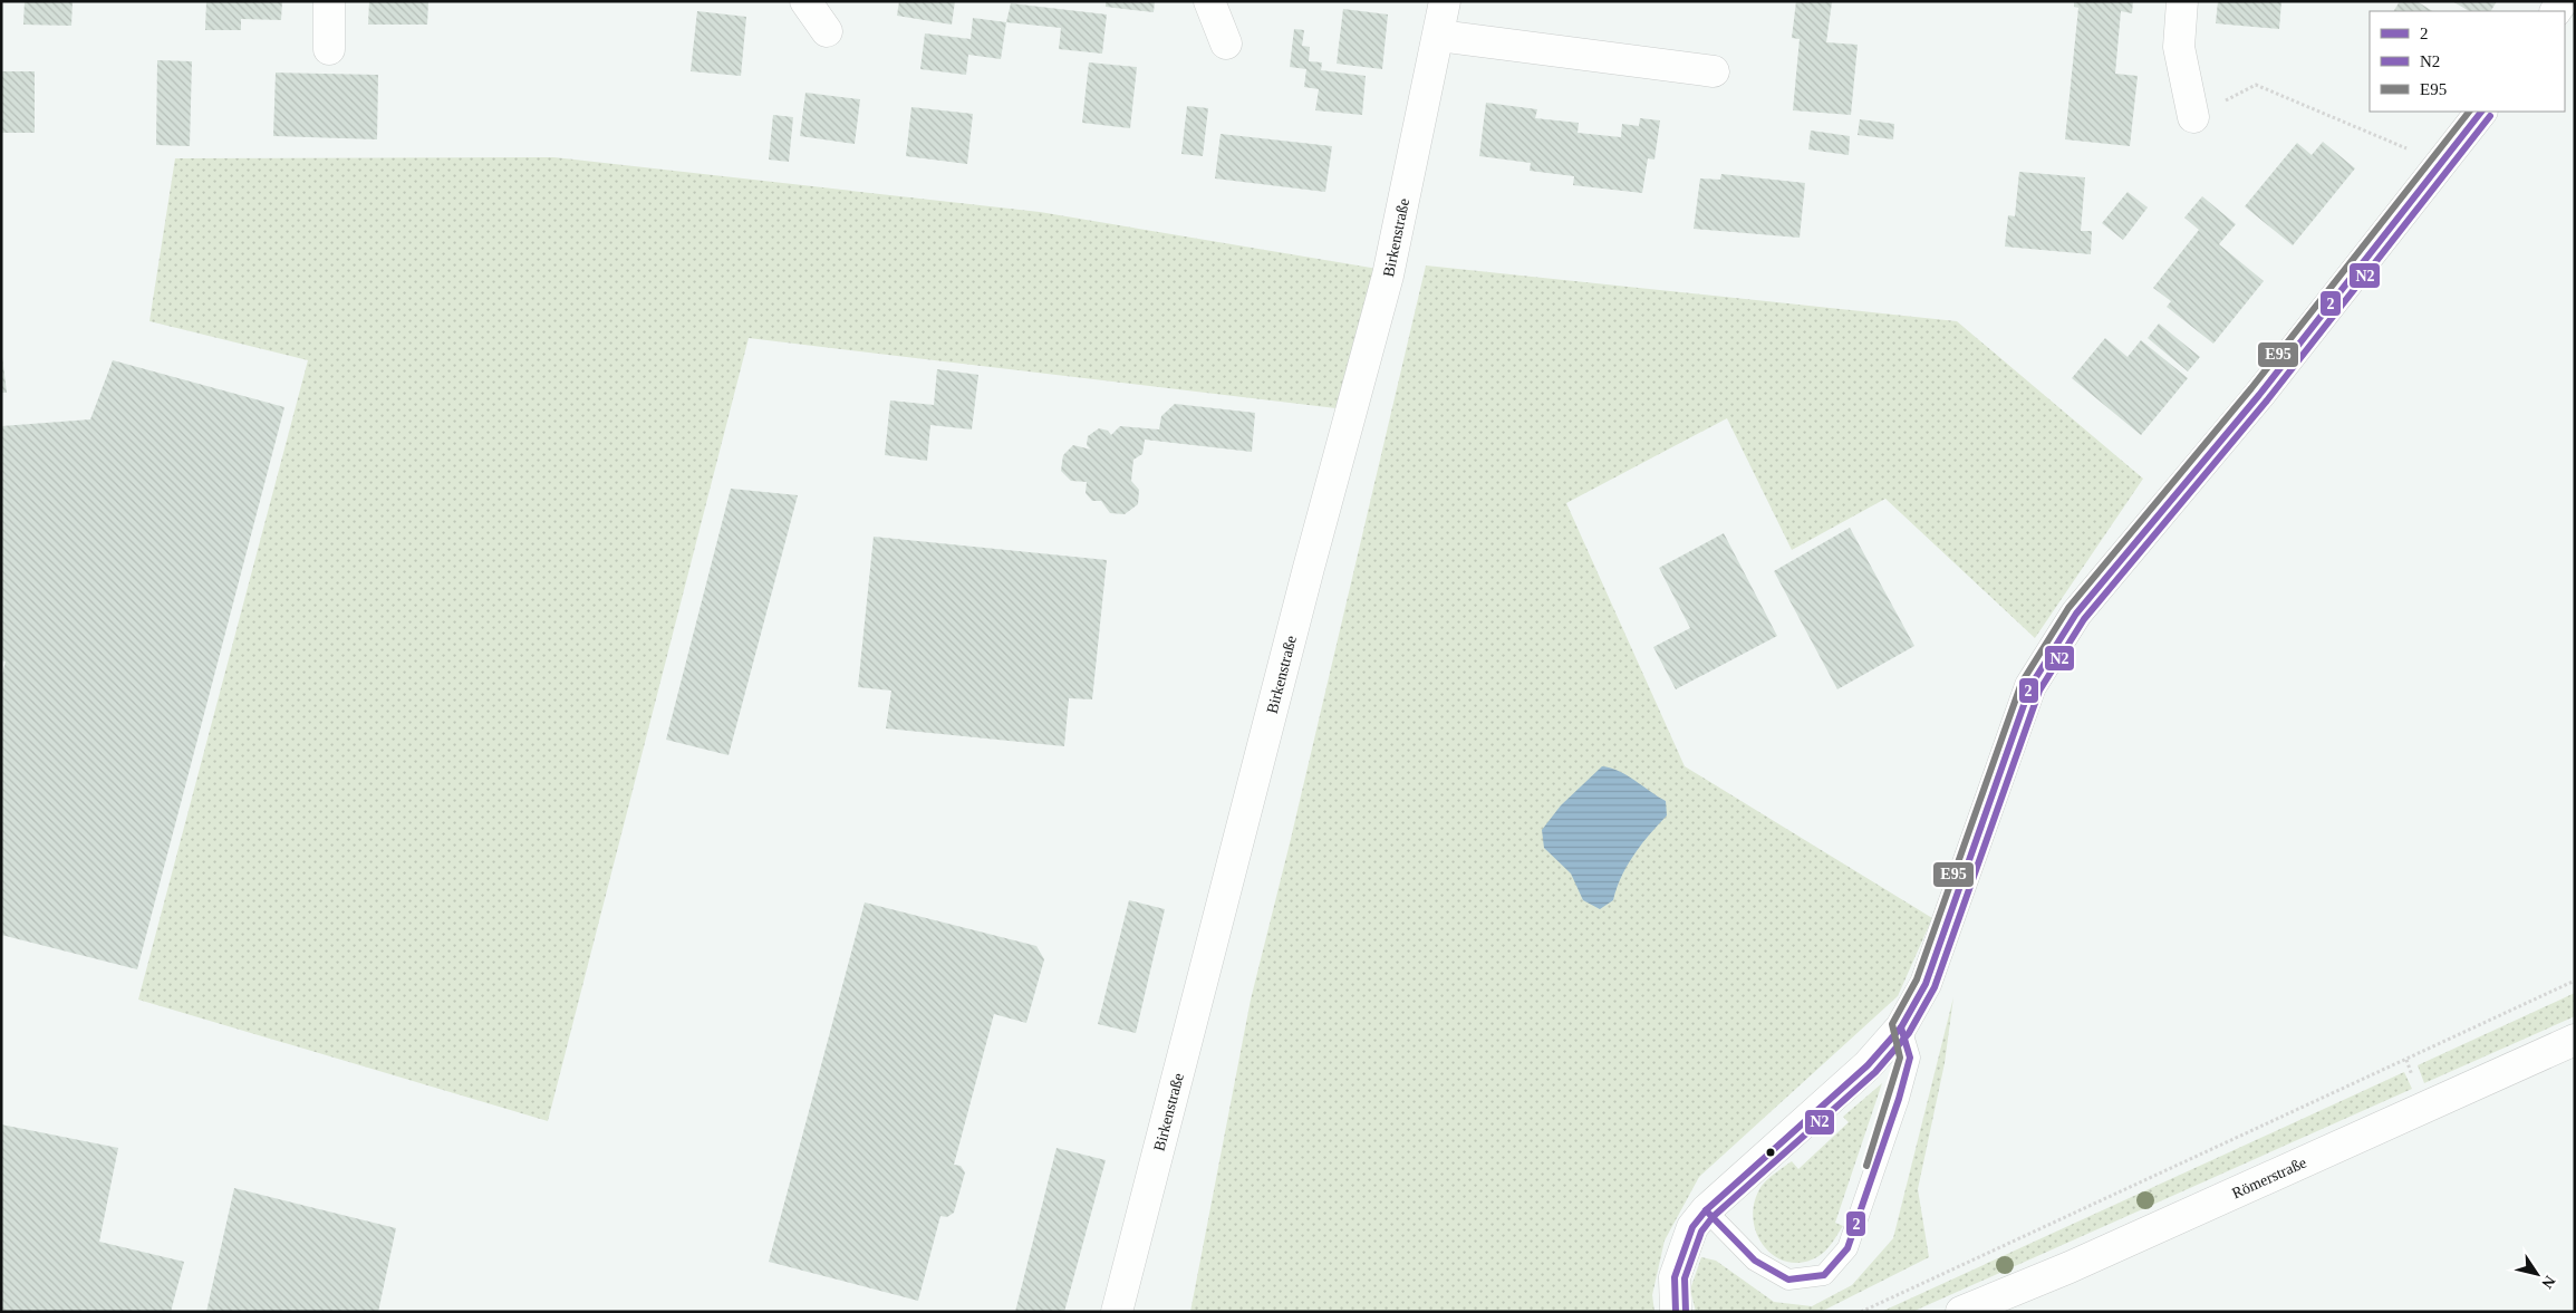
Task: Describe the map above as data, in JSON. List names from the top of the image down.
{
  "streets": {
    "street": ["Birkenstraße", "Römerstraße"]
  },
  "lines": ["transit line 2", "transit line E95", "transit line N2"],
  "legend": ["2", "N2", "E95"],
  "north": "bottom right"
}
